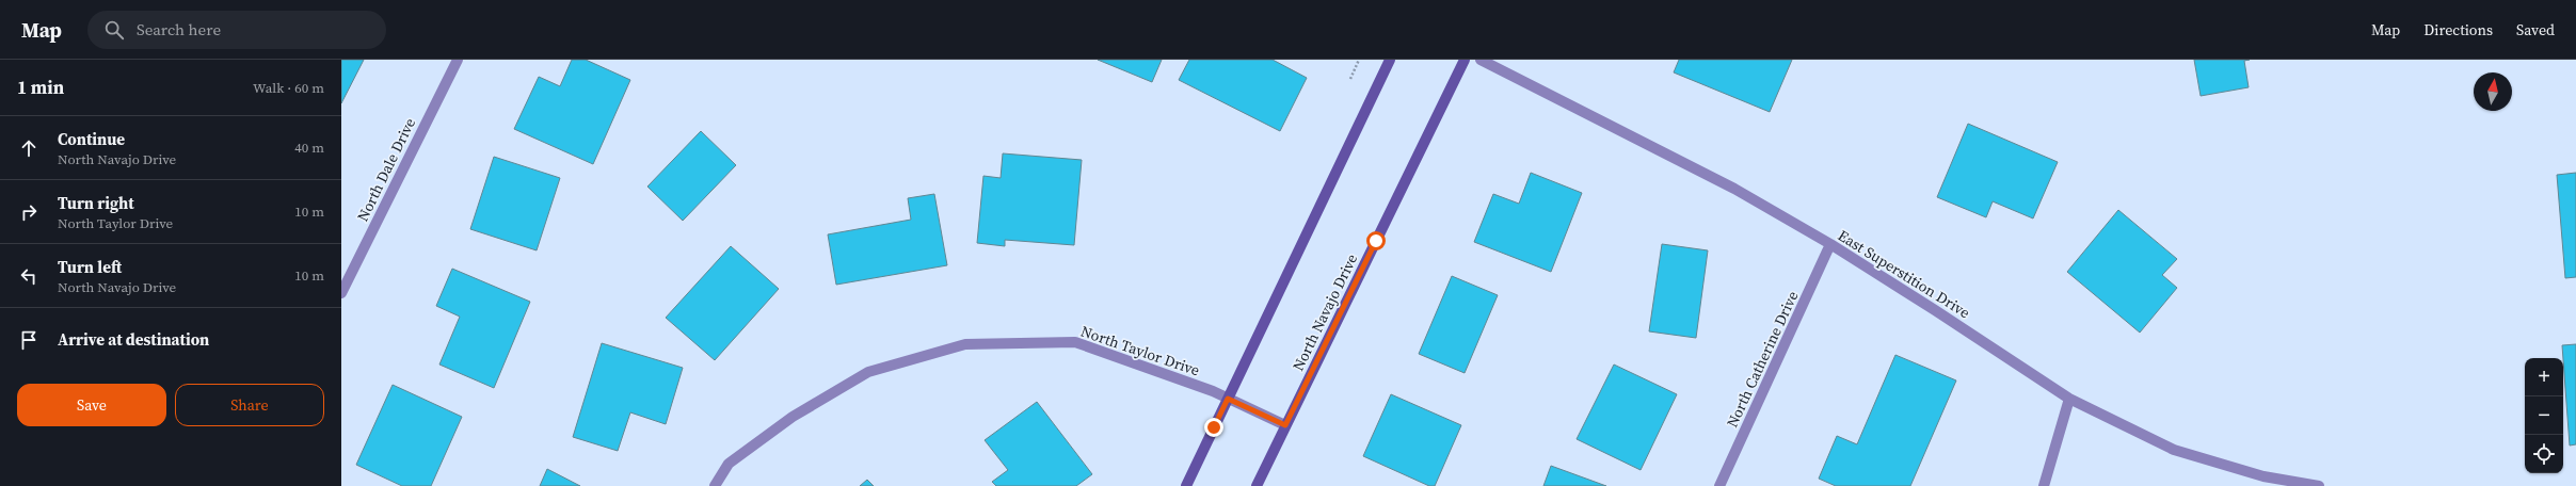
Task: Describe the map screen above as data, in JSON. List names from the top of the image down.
{
  "streets": {
    "street": [
      "North Dale Drive",
      "East Superstition Drive",
      "North Navajo Drive",
      "North Taylor Drive",
      "North Catherine Drive"
    ]
  },
  "crossings": [
    ["East Superstition Drive", "North Catherine Drive"],
    ["North Navajo Drive", "North Taylor Drive"]
  ],
  "north": "top",
  "page": {
    "header": "Map",
    "search": "Search here",
    "nav": ["Map", "Directions", "Saved"],
    "heading": ["1 min", "Walk · 60 m"],
    "list": [
      ["Continue", "North Navajo Drive", "40 m"],
      ["Turn right", "North Taylor Drive", "10 m"],
      ["Turn left", "North Navajo Drive", "10 m"],
      "Arrive at destination"
    ],
    "map_buttons": ["+", "−"],
    "buttons": ["Save", "Share"]
  }
}
